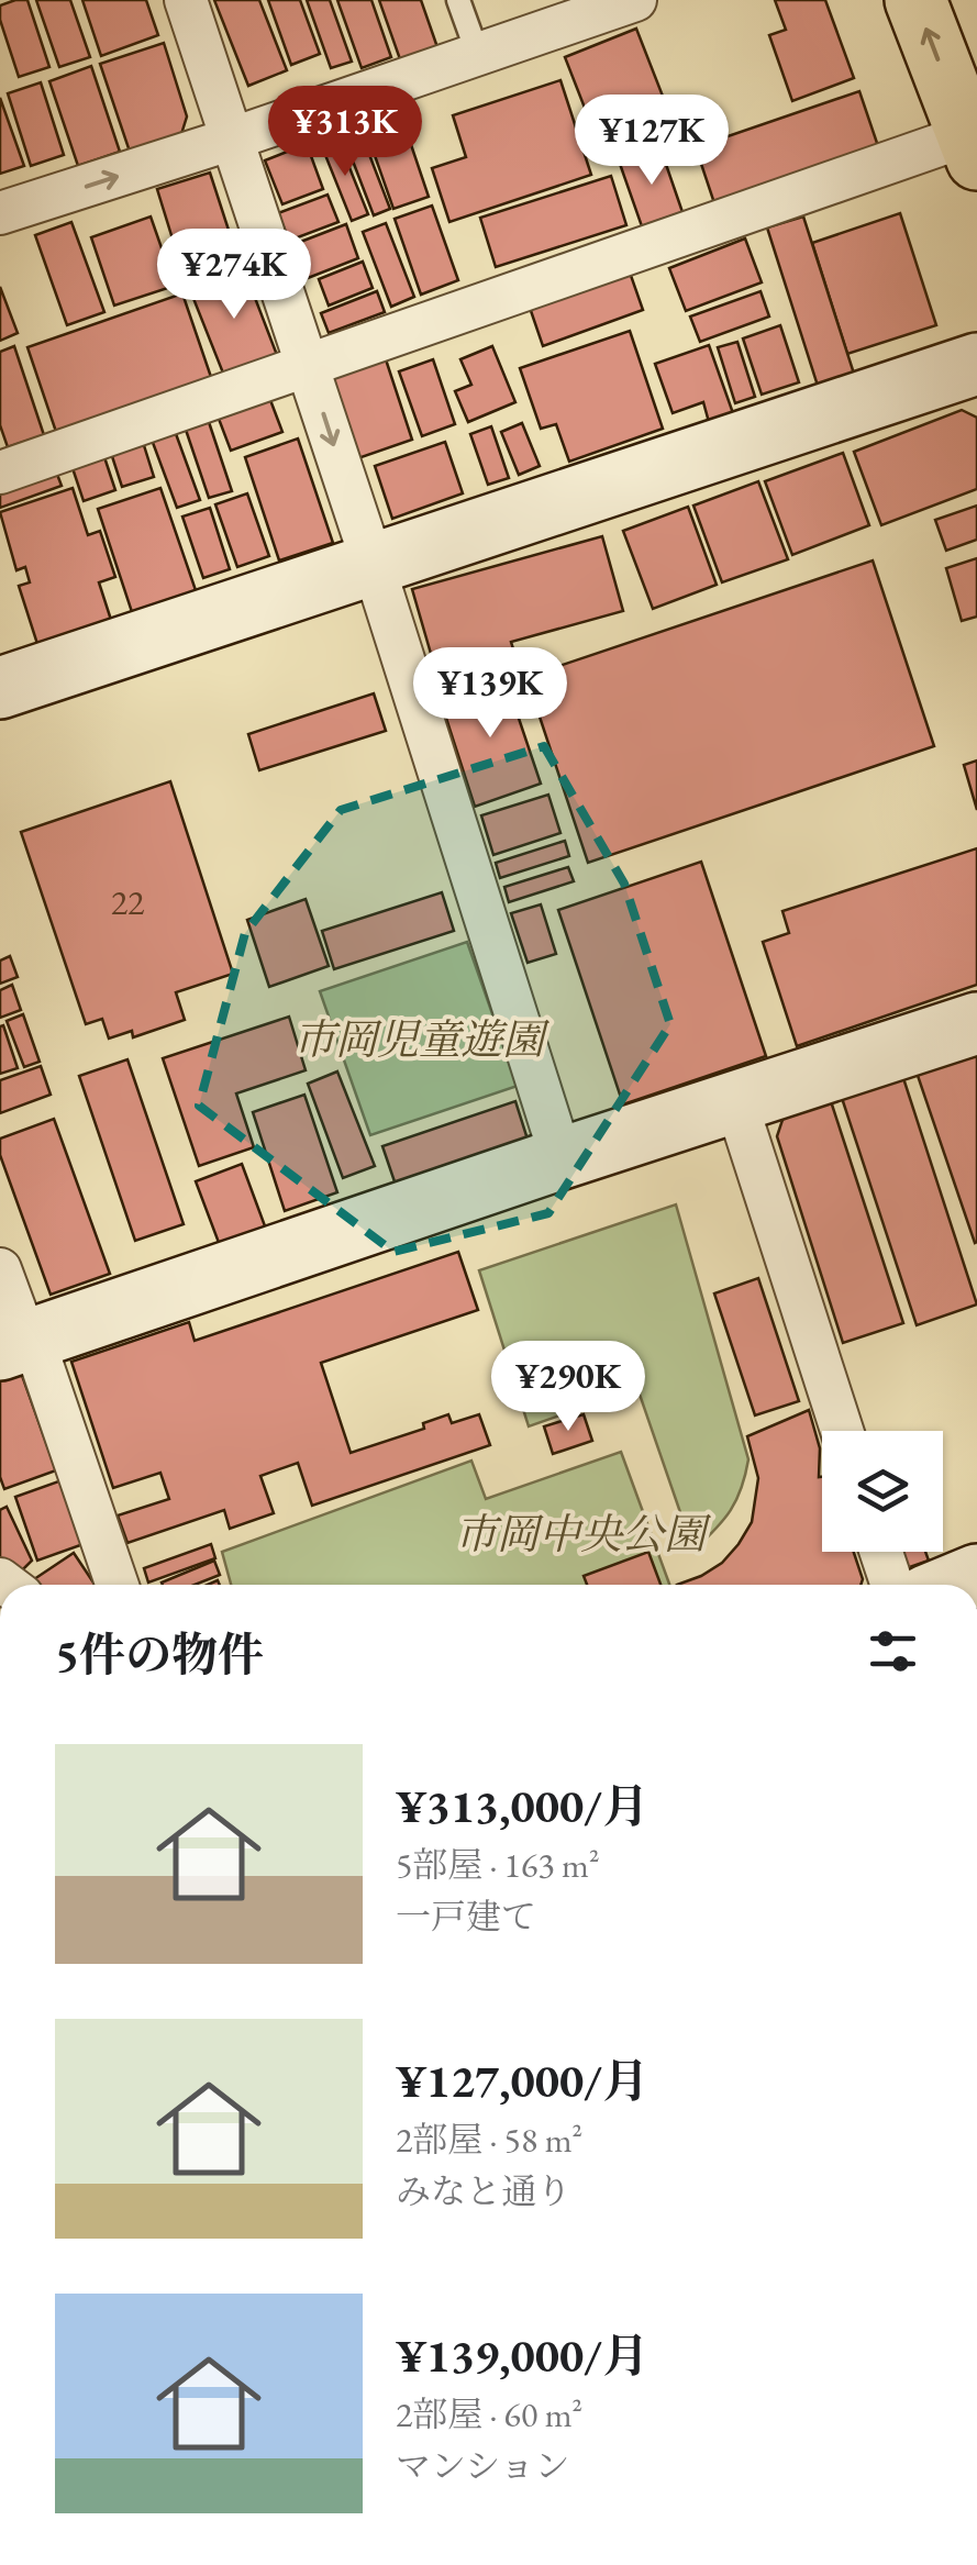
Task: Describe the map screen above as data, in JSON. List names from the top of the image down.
{
  "parks": ["市岡児童遊園", "市岡中央公園"],
  "house_numbers": ["22"],
  "page": {
    "price": [
      "¥313K",
      "¥127K",
      "¥274K",
      "¥139K",
      "¥290K"
    ],
    "heading": "5件の物件",
    "list": [
      {
        "name": "¥313,000/月",
        "note": "5部屋 · 163 m² · 一戸建て"
      },
      {
        "name": "¥127,000/月",
        "note": "2部屋 · 58 m² · みなと通り"
      },
      {
        "name": "¥139,000/月",
        "note": "2部屋 · 60 m² · マンション"
      }
    ]
  }
}
